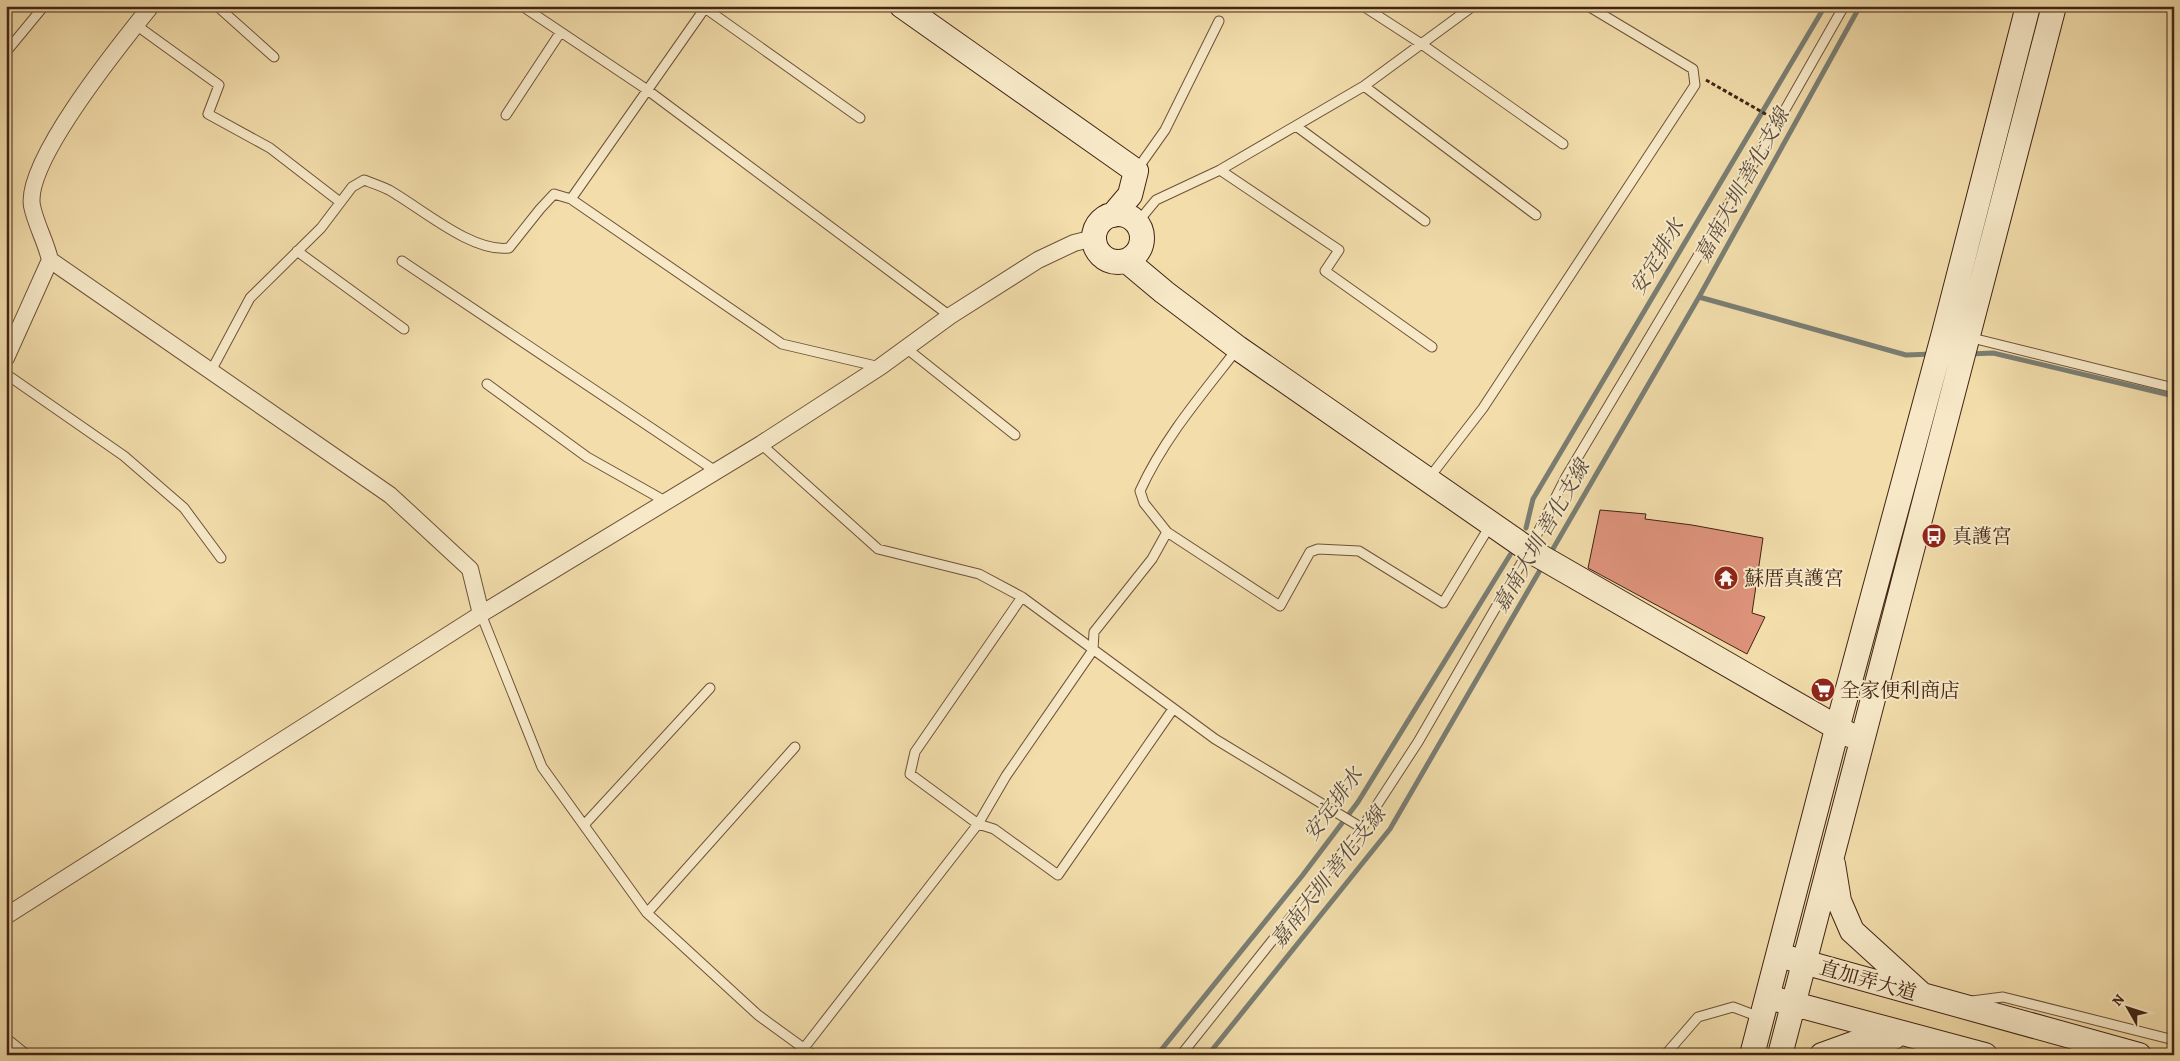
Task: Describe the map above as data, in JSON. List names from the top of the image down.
{
  "streets": {
    "main road": ["直加弄大道"]
  },
  "water": ["嘉南大圳 善化支線", "安定排水"],
  "places": {
    "bus stop": ["真護宮"],
    "temple": ["蘇厝真護宮"],
    "supermarket": ["全家便利商店"]
  },
  "north": "top left"
}
